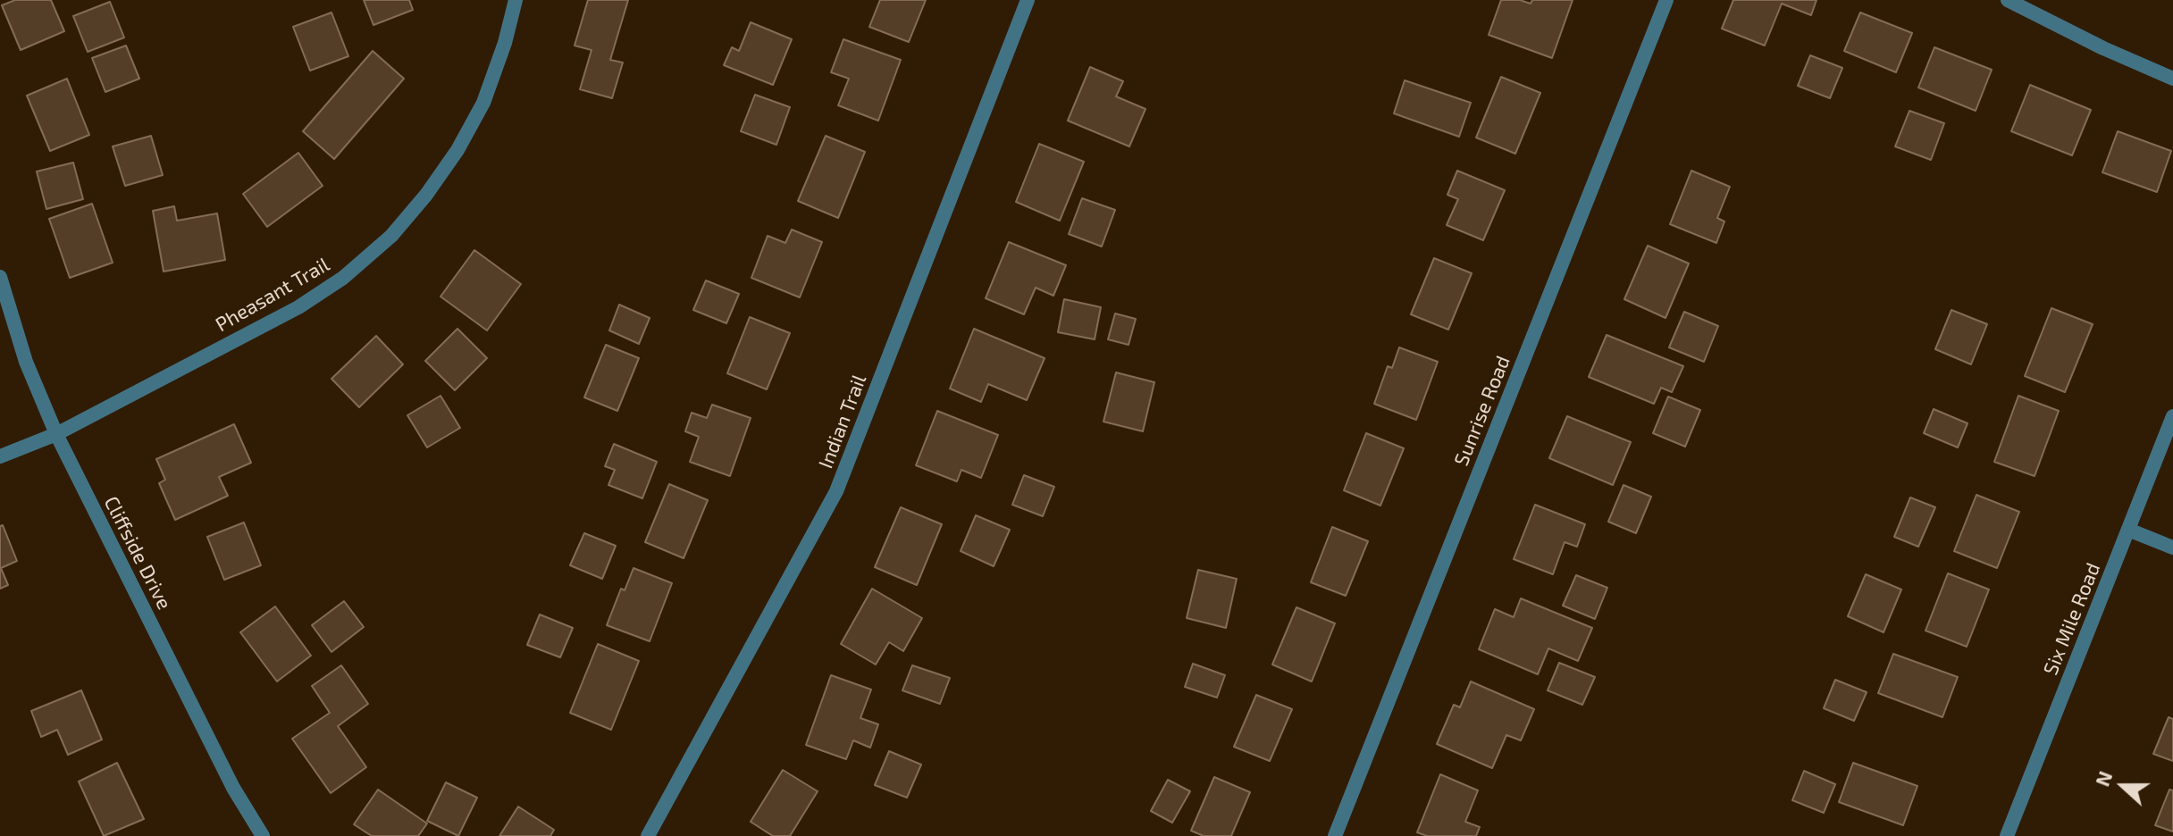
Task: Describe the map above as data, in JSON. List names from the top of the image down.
{
  "streets": {
    "street": [
      "Pheasant Trail",
      "Sunrise Road",
      "Indian Trail",
      "Cliffside Drive",
      "Six Mile Road"
    ]
  },
  "crossings": [
    ["Pheasant Trail", "Cliffside Drive"]
  ],
  "north": "left"
}
